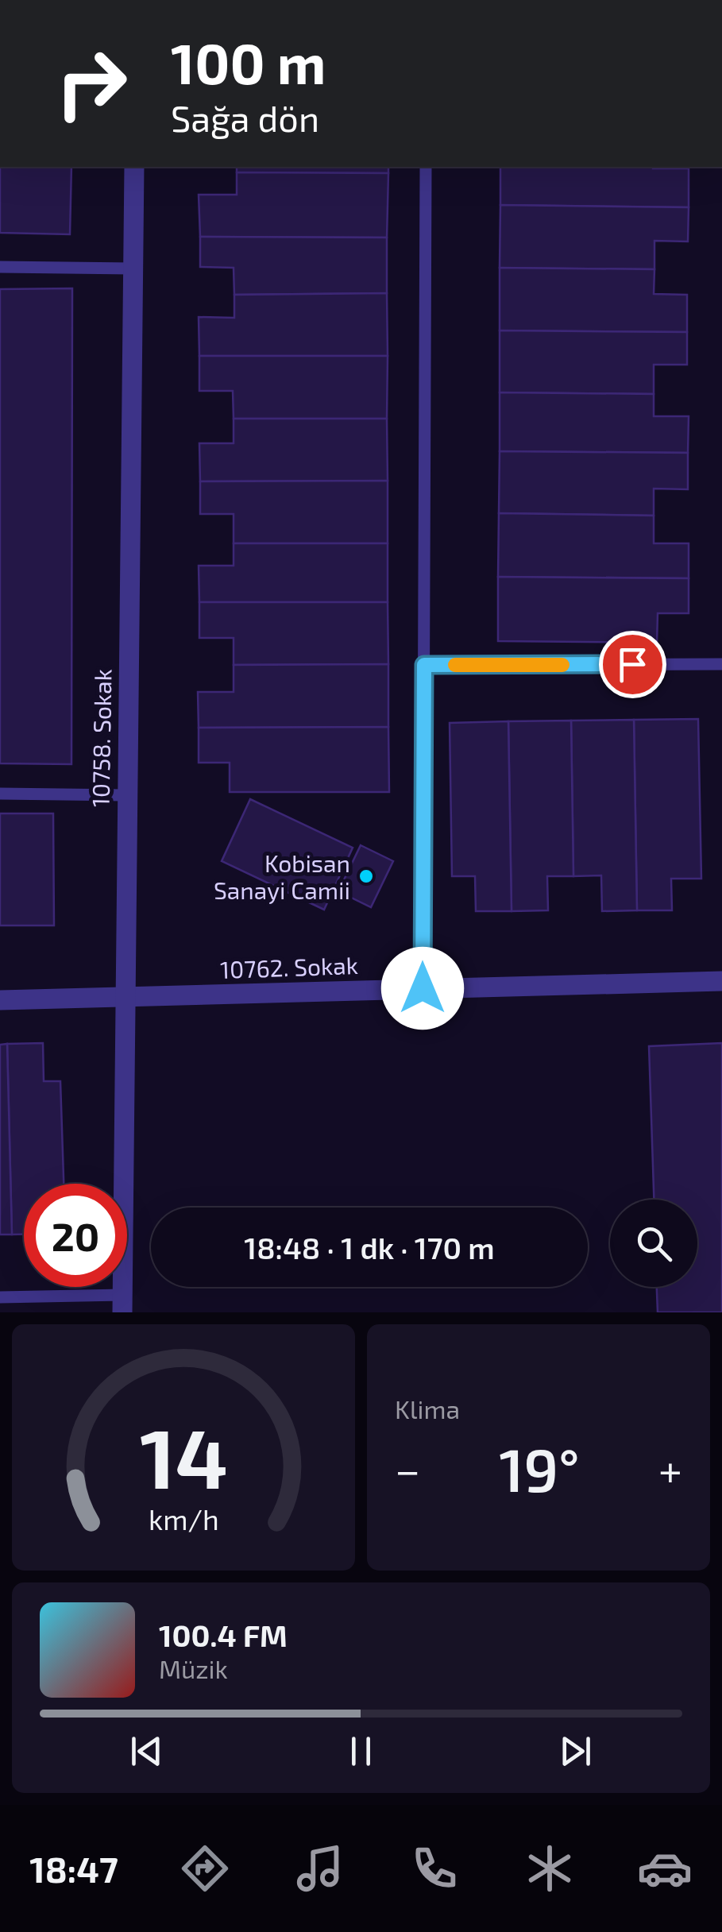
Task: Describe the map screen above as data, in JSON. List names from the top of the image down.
{
  "streets": {
    "street": ["10758. Sokak", "10762. Sokak"]
  },
  "crossings": [
    ["10758. Sokak", "10762. Sokak"]
  ],
  "places": ["Kobisan Sanayi Camii"],
  "page": {
    "turn": ["100 m", "Sağa dön"],
    "limit": "20",
    "trip": "18:48 · 1 dk · 170 m",
    "tile": "Klima",
    "heat": ["−", "19°", "+"],
    "song": ["100.4 FM", "Müzik"],
    "tabs": "18:47",
    "gauge": ["14", "km/h"]
  }
}
